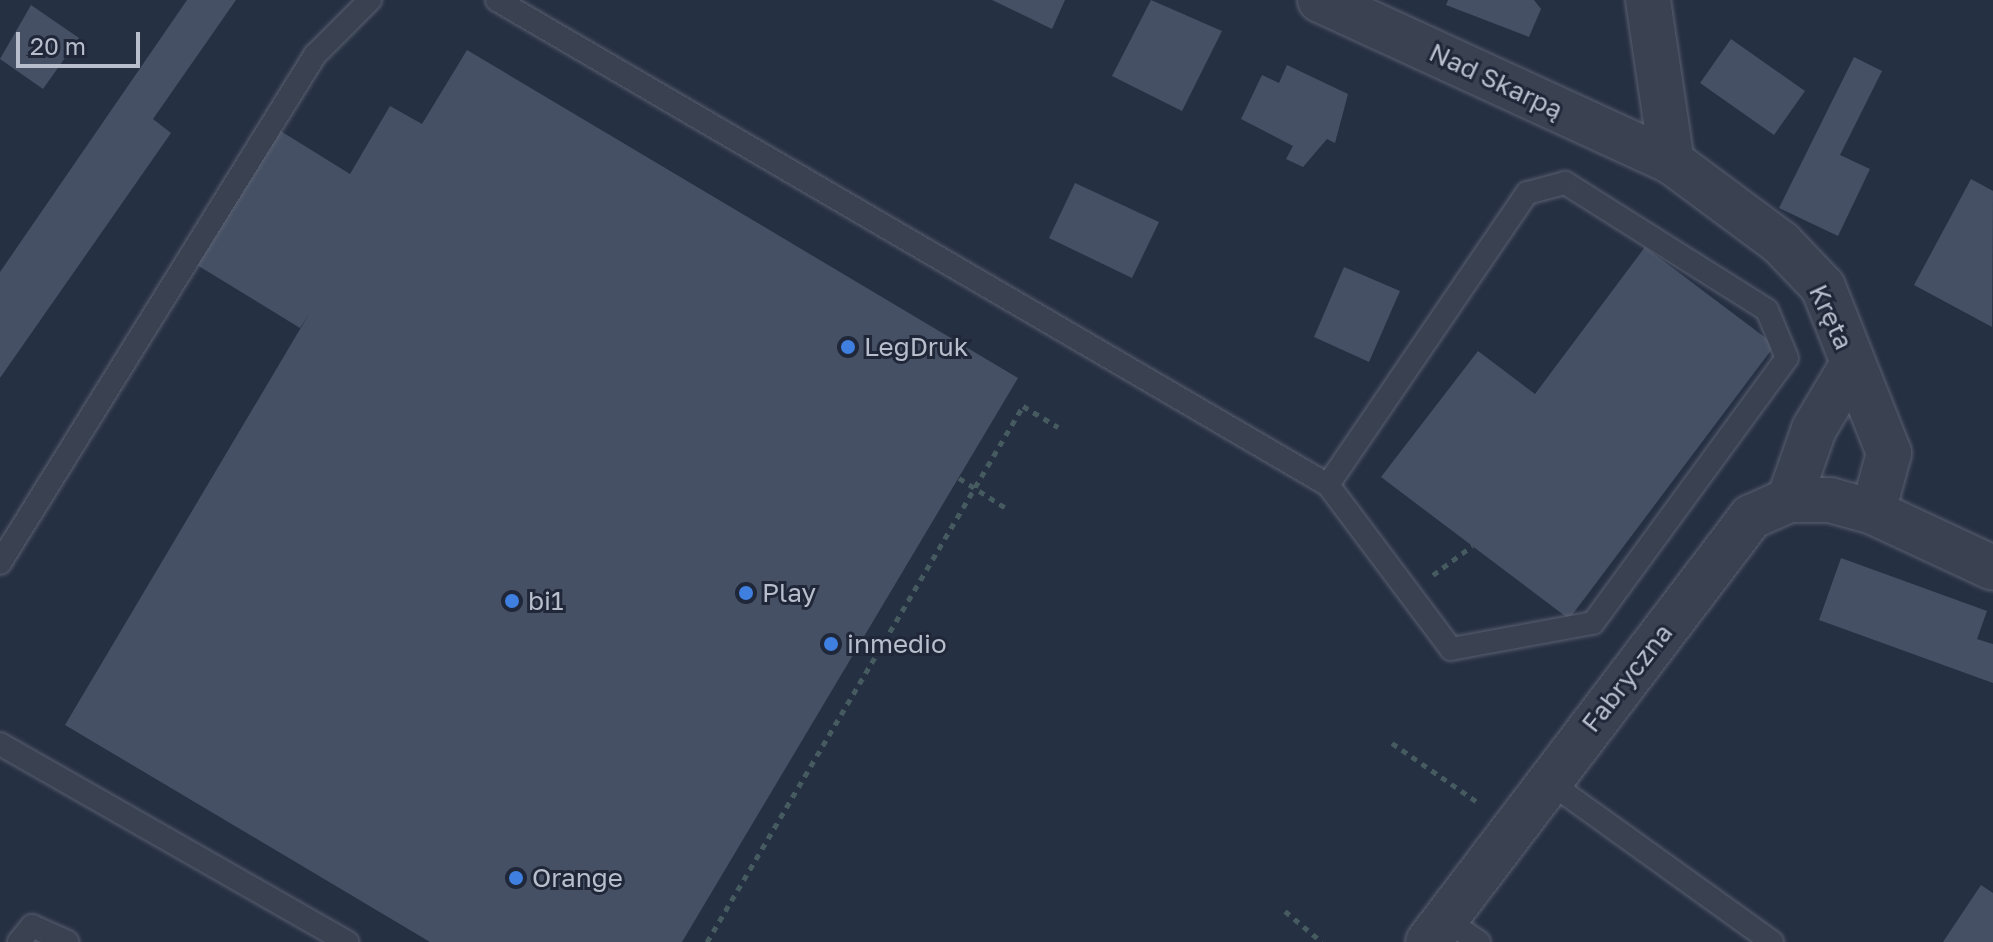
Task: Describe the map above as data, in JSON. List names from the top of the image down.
{
  "streets": {
    "street": ["Nad Skarpą", "Kręta", "Fabryczna"]
  },
  "crossings": [
    ["Nad Skarpą", "Kręta"],
    ["Kręta", "Fabryczna"]
  ],
  "places": [
    "LegDruk",
    "Play",
    "bi1",
    "inmedio",
    "Orange"
  ],
  "scale_bar": "20 m"
}
